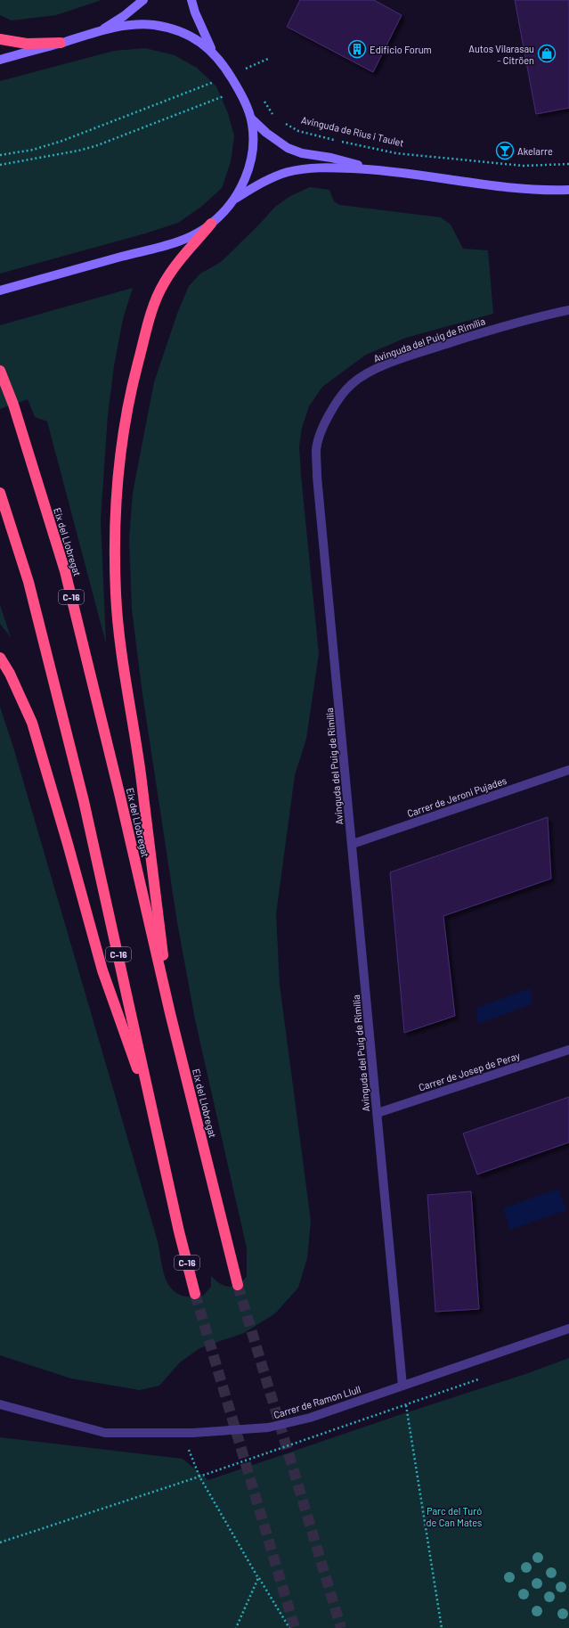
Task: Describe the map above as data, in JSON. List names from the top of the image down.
{
  "streets": {
    "highway": ["Eix del Llobregat", "C-16"],
    "street": [
      "Avinguda del Puig de Rimília",
      "Carrer de Jeroni Pujades",
      "Carrer de Josep de Peray",
      "Carrer de Ramon Llull"
    ],
    "path": ["Avinguda de Rius i Taulet"]
  },
  "crossings": [
    ["Avinguda del Puig de Rimília", "Carrer de Jeroni Pujades"],
    ["Avinguda del Puig de Rimília", "Carrer de Josep de Peray"],
    ["Avinguda del Puig de Rimília", "Carrer de Ramon Llull"]
  ],
  "parks": ["Parc del Turó de Can Mates"],
  "places": {
    "building": ["Edificio Forum"],
    "shop": ["Autos Vilarasau - Citröen"],
    "bar": ["Akelarre"]
  }
}
